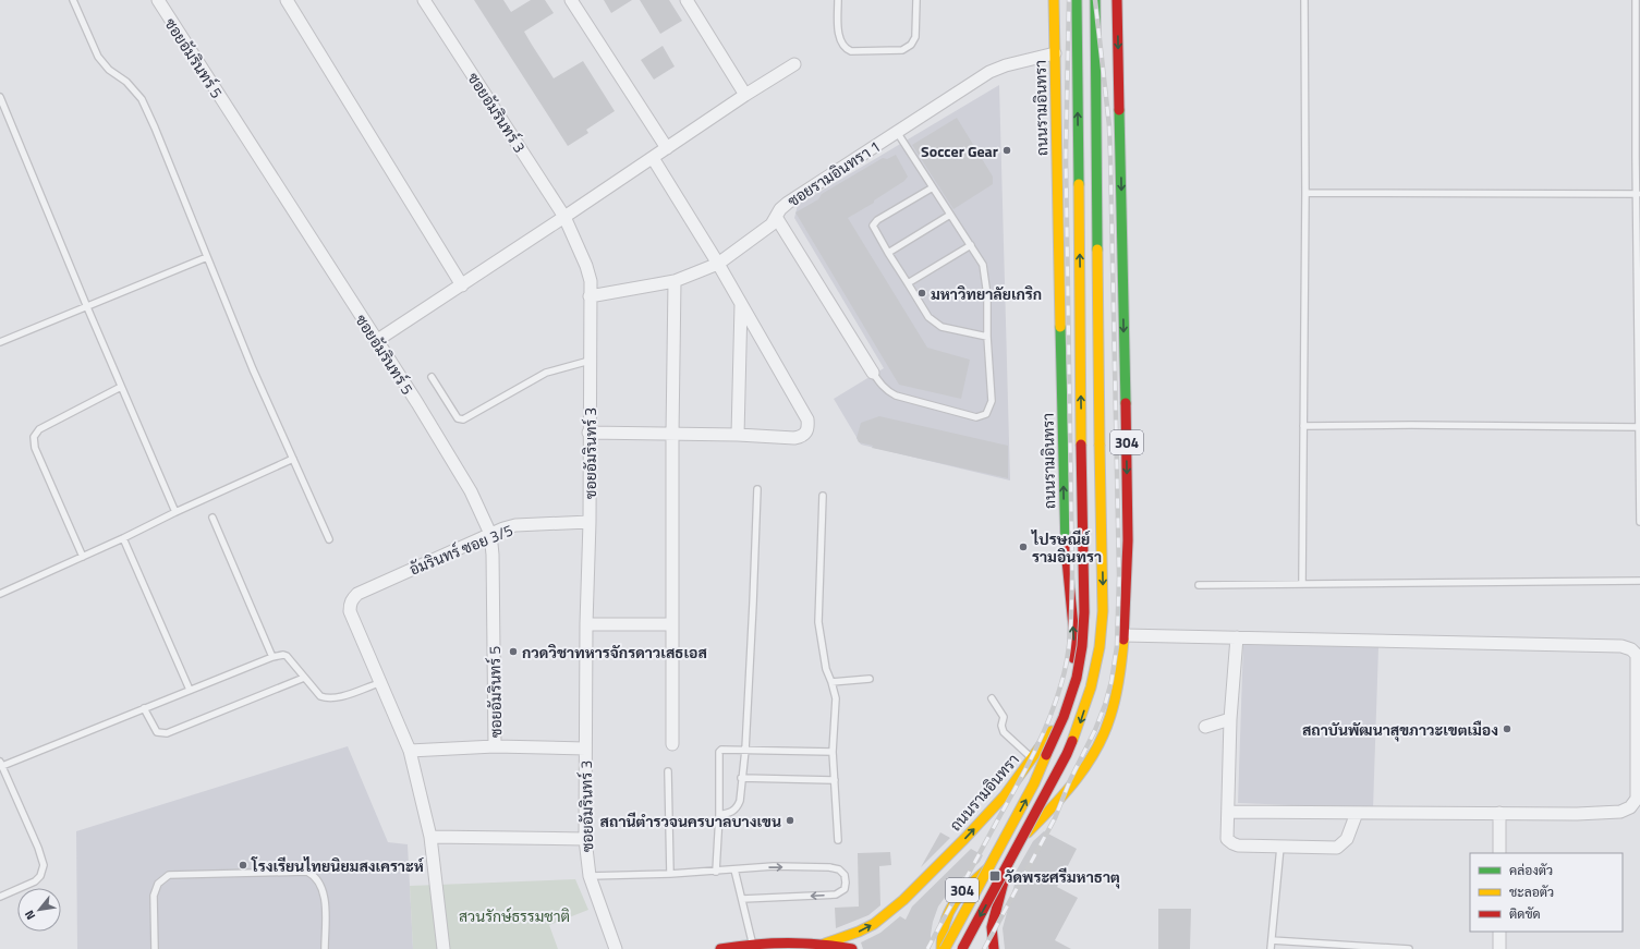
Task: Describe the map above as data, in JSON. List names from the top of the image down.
{
  "streets": {
    "main road": ["ถนนรามอินทรา", "304"],
    "street": [
      "ซอยอัมรินทร์ 5",
      "ซอยอัมรินทร์ 3",
      "ซอยรามอินทรา 1",
      "อัมรินทร์ ซอย 3/5"
    ]
  },
  "crossings": [
    ["ซอยอัมรินทร์ 5", "อัมรินทร์ ซอย 3/5"],
    ["ถนนรามอินทรา", "ซอยรามอินทรา 1"],
    ["ซอยอัมรินทร์ 3", "ซอยรามอินทรา 1"],
    ["ซอยอัมรินทร์ 3", "อัมรินทร์ ซอย 3/5"]
  ],
  "parks": ["สวนรักษ์ธรรมชาติ"],
  "places": {
    "other": [
      "Soccer Gear",
      "มหาวิทยาลัยเกริก",
      "ไปรษณีย์ รามอินทรา",
      "กวดวิชาทหารจักรดาวเสธเอส",
      "สถาบันพัฒนาสุขภาวะเขตเมือง",
      "สถานีตำรวจนครบาลบางเขน",
      "โรงเรียนไทยนิยมสงเคราะห์"
    ],
    "transit": ["วัดพระศรีมหาธาตุ"]
  },
  "legend": ["คล่องตัว", "ชะลอตัว", "ติดขัด"],
  "north": "bottom left"
}
